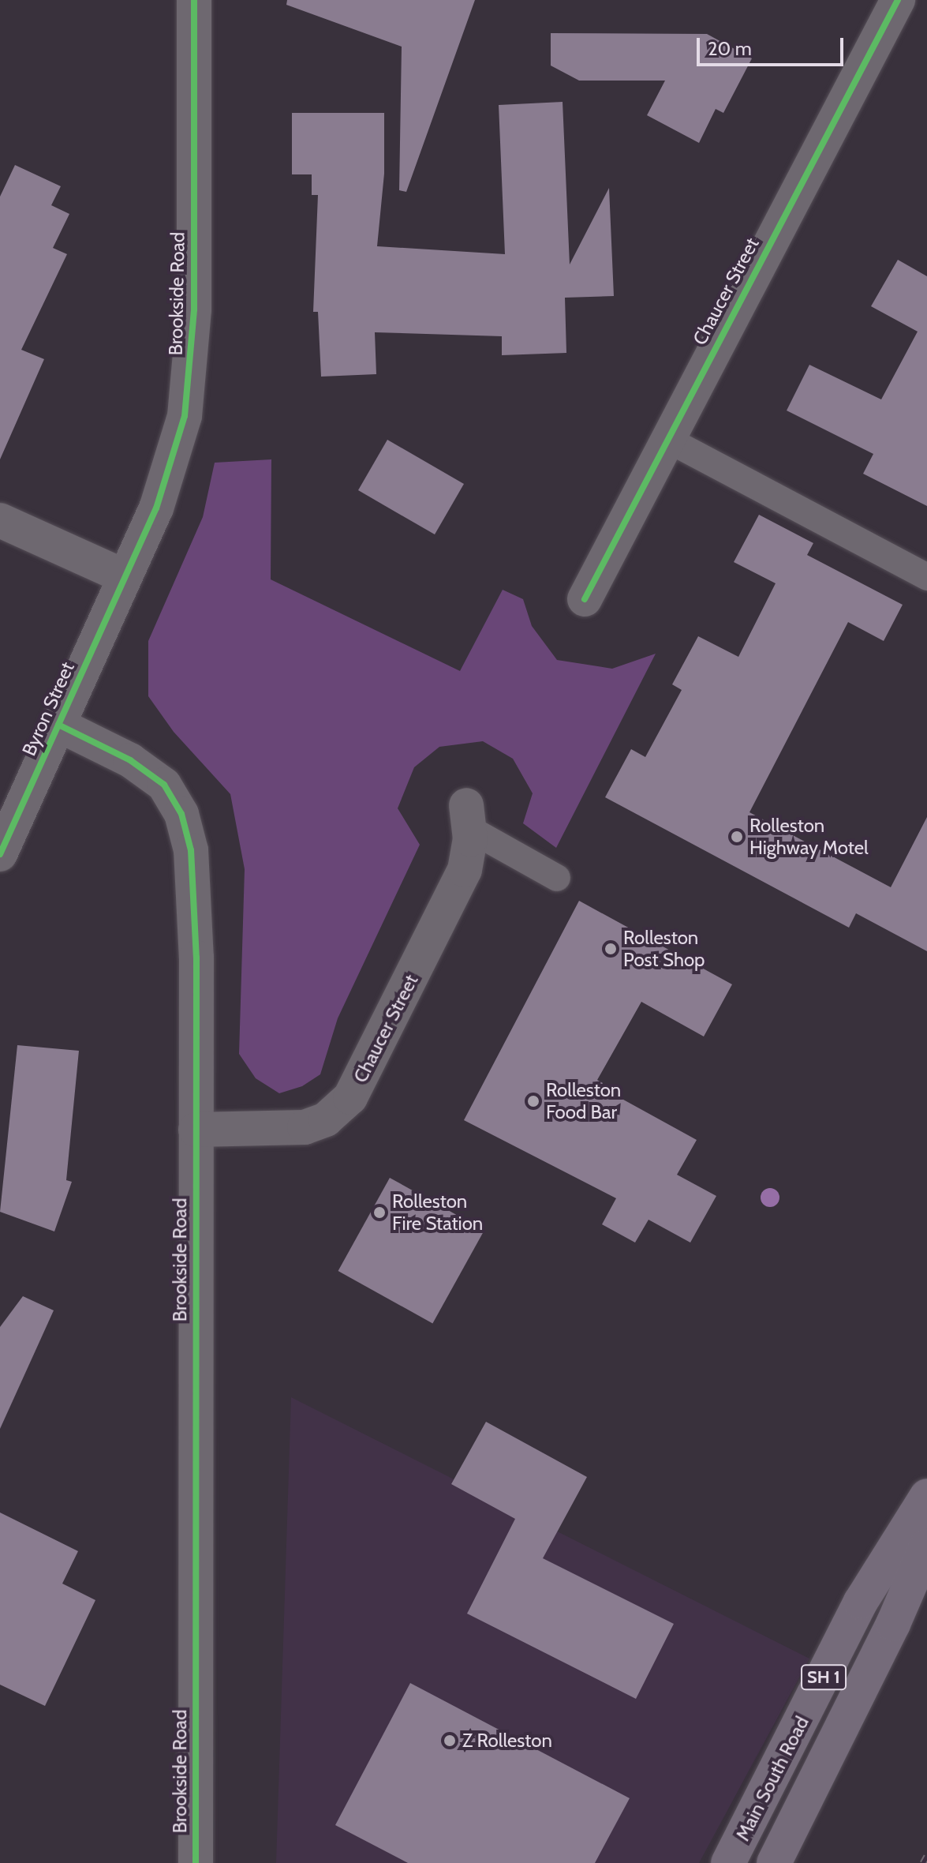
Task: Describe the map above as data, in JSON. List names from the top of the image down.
{
  "streets": {
    "highway": ["SH 1", "Main South Road"],
    "street": ["Chaucer Street", "Brookside Road", "Byron Street"]
  },
  "crossings": [
    ["Chaucer Street", "Brookside Road"],
    ["Brookside Road", "Byron Street"]
  ],
  "places": [
    "Rolleston Highway Motel",
    "Rolleston Post Shop",
    "Rolleston Food Bar",
    "Rolleston Fire Station",
    "Z Rolleston"
  ],
  "scale_bar": "20 m"
}
